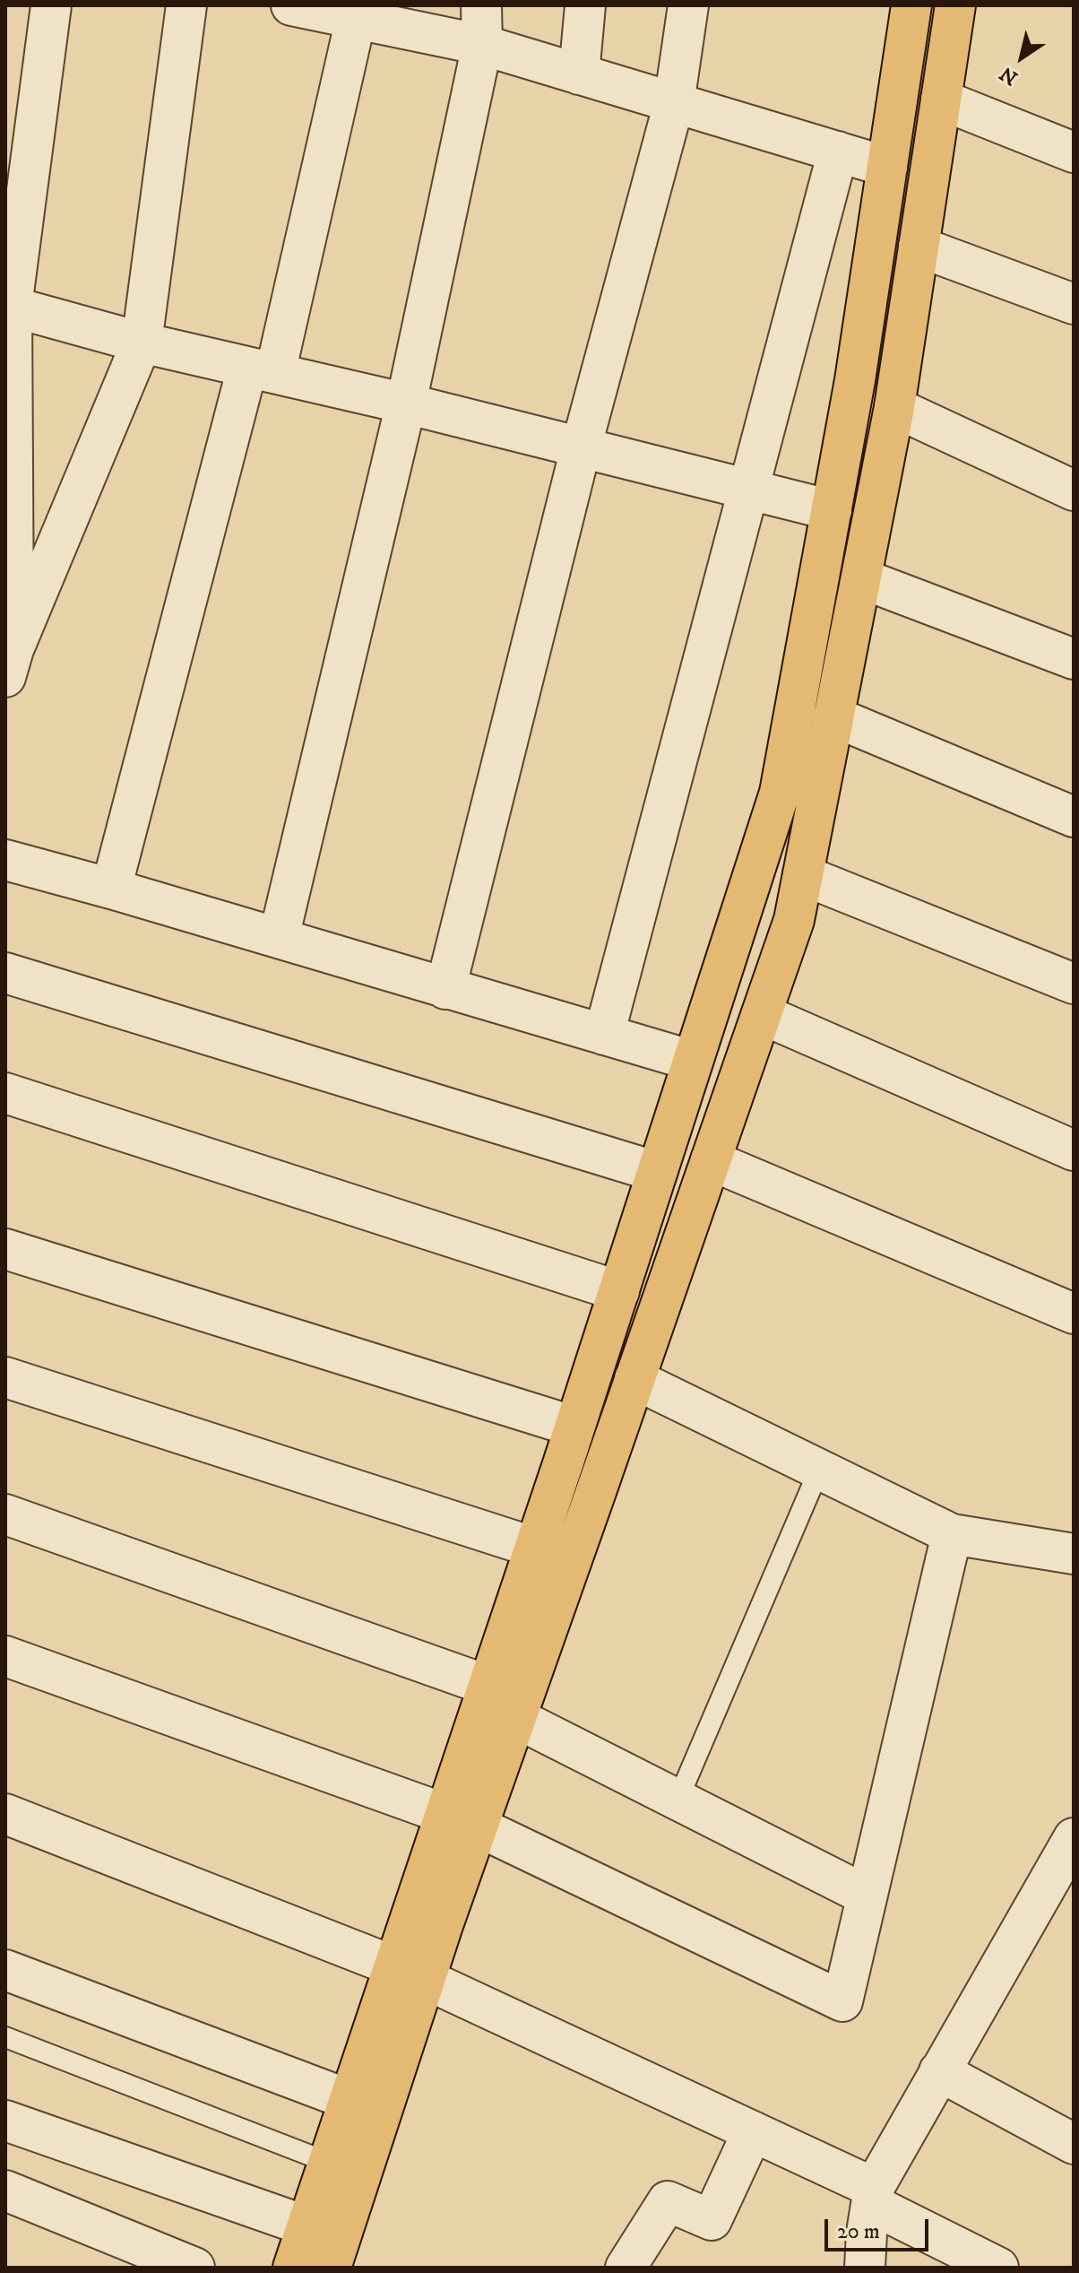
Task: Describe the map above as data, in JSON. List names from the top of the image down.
{
  "scale_bar": "20 m",
  "north": "bottom left"
}
